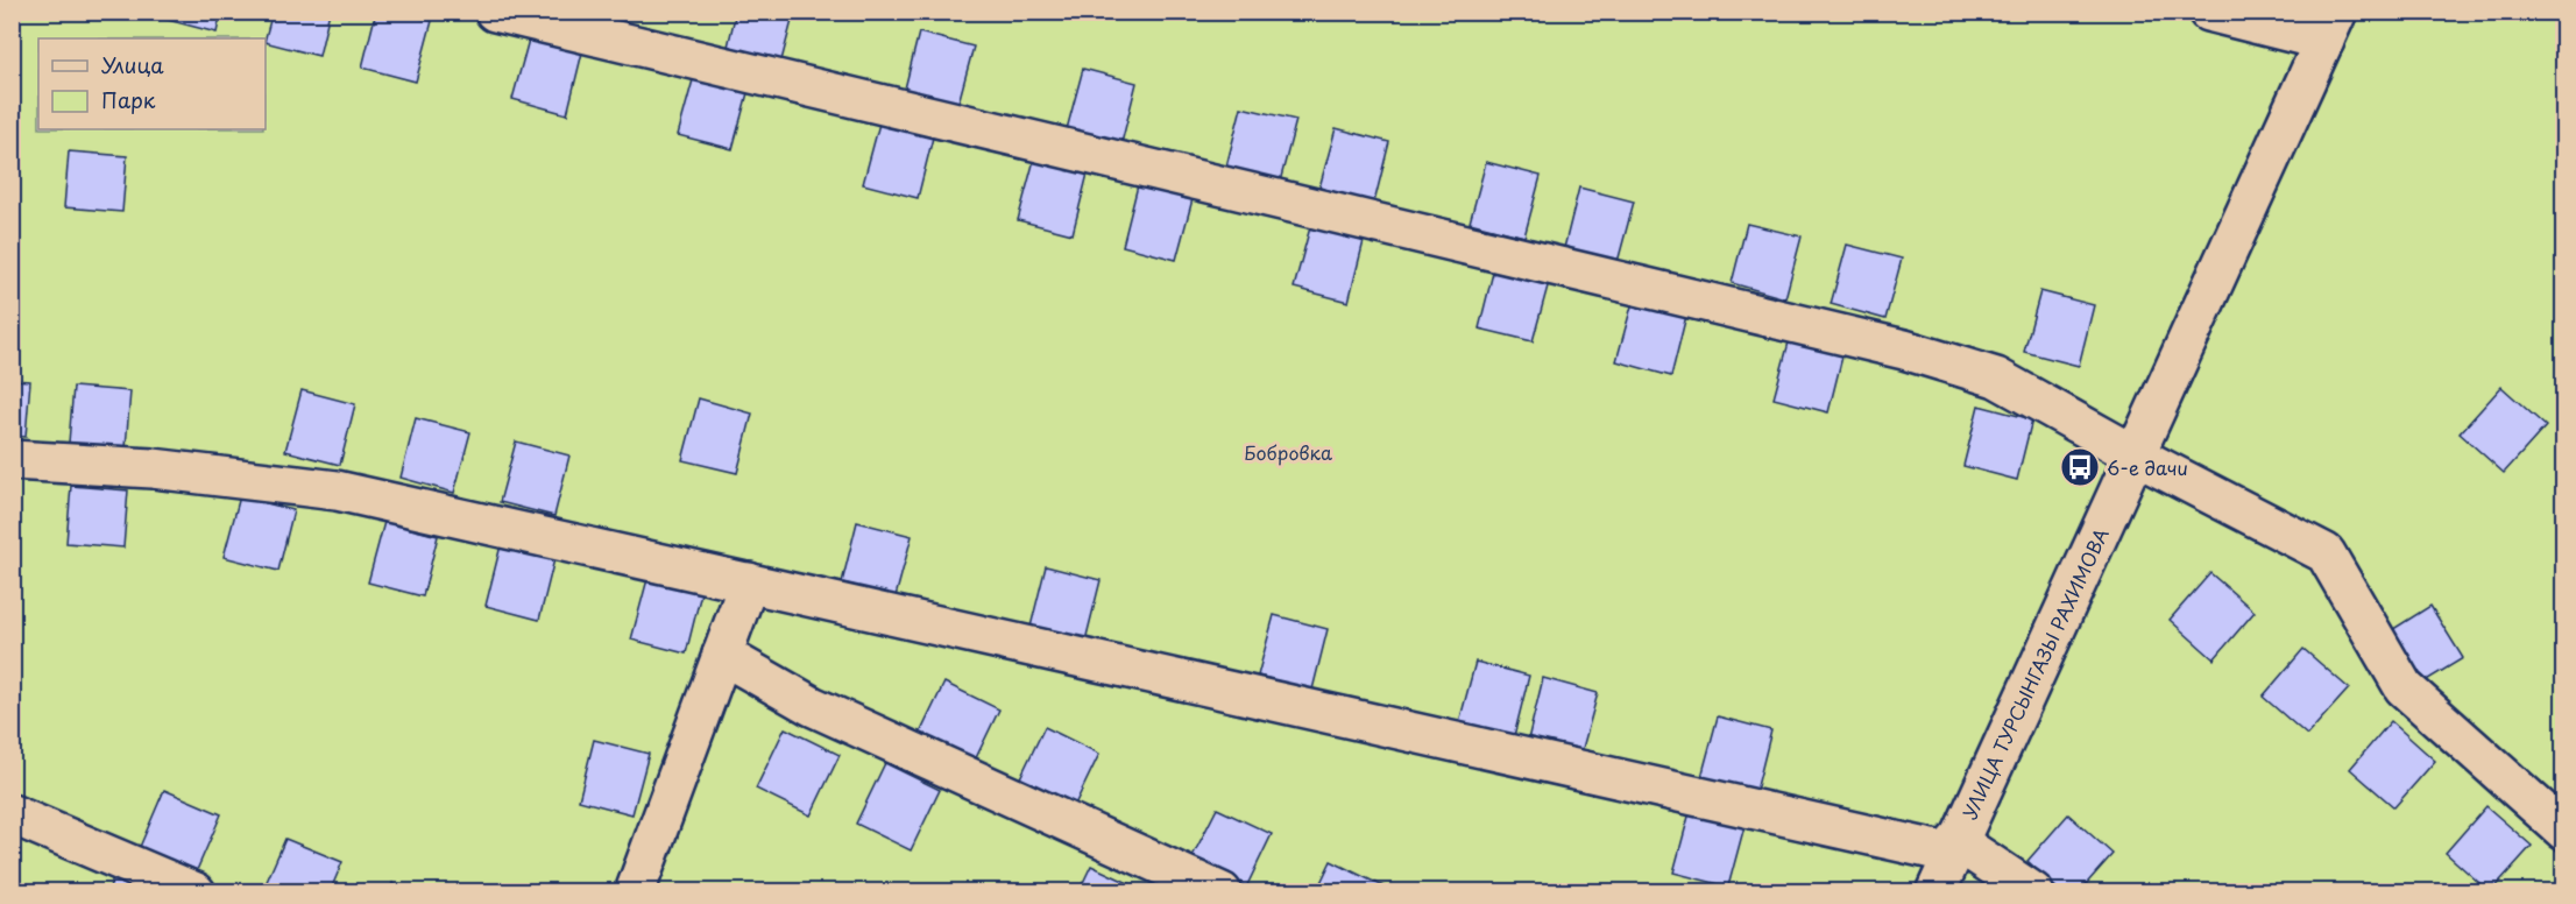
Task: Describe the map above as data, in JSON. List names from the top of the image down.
{
  "streets": {
    "street": ["УЛИЦА ТУРСЫНГАЗЫ РАХИМОВА"]
  },
  "parks": ["Бобровка"],
  "places": {
    "bus stop": ["6-е дачи"]
  },
  "legend": ["Улица", "Парк"]
}
